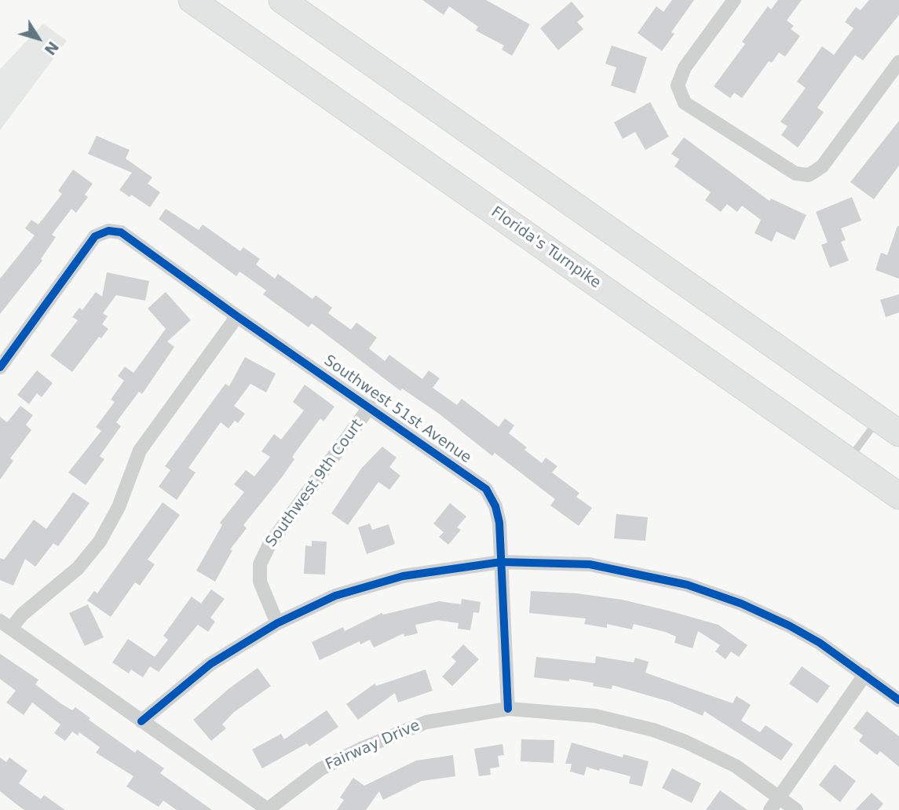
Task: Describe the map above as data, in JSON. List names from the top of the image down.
{
  "streets": {
    "highway": ["Florida's Turnpike"],
    "street": ["Southwest 51st Avenue", "Southwest 9th Court", "Fairway Drive"]
  },
  "crossings": [
    ["Southwest 51st Avenue", "Southwest 9th Court"],
    ["Southwest 51st Avenue", "Fairway Drive"]
  ],
  "north": "bottom right"
}
